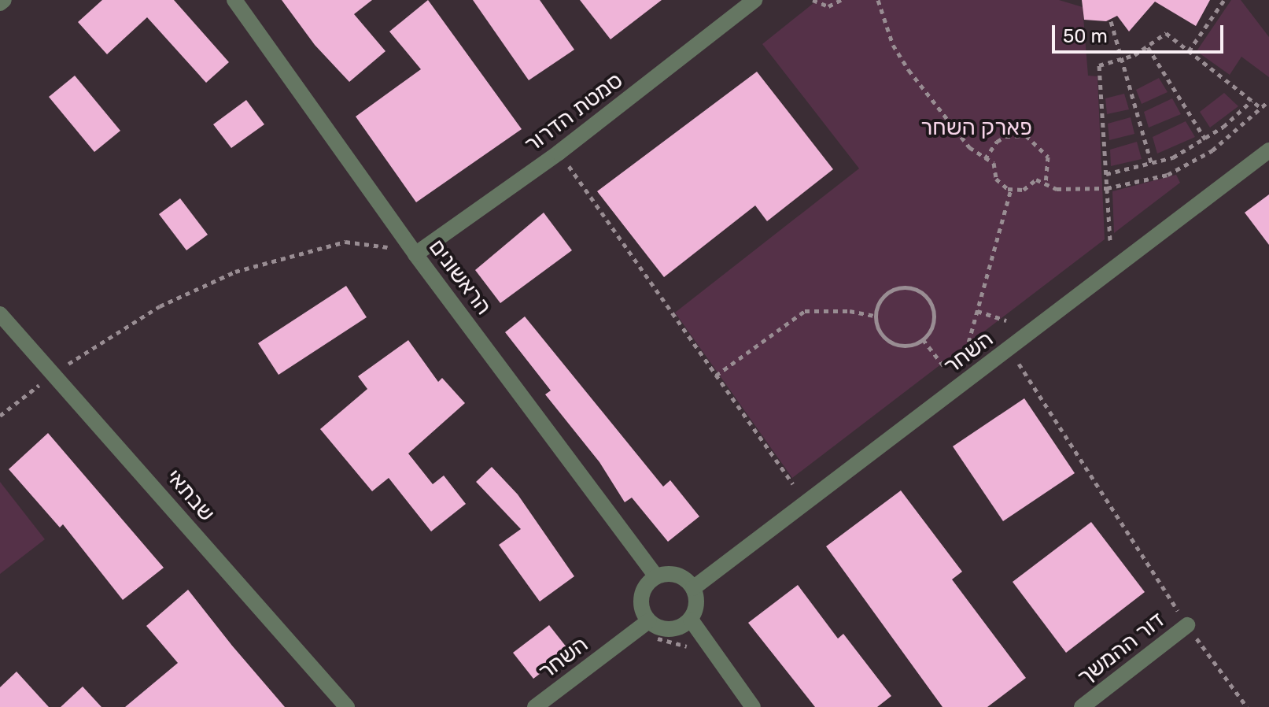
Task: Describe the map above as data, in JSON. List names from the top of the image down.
{
  "streets": {
    "street": [
      "סמטת הדרור",
      "הראשונים",
      "השחר",
      "שבתאי",
      "דור ההמשך"
    ]
  },
  "crossings": [
    ["סמטת הדרור", "הראשונים"],
    ["הראשונים", "השחר"]
  ],
  "parks": ["פארק השחר"],
  "scale_bar": "50 m"
}
